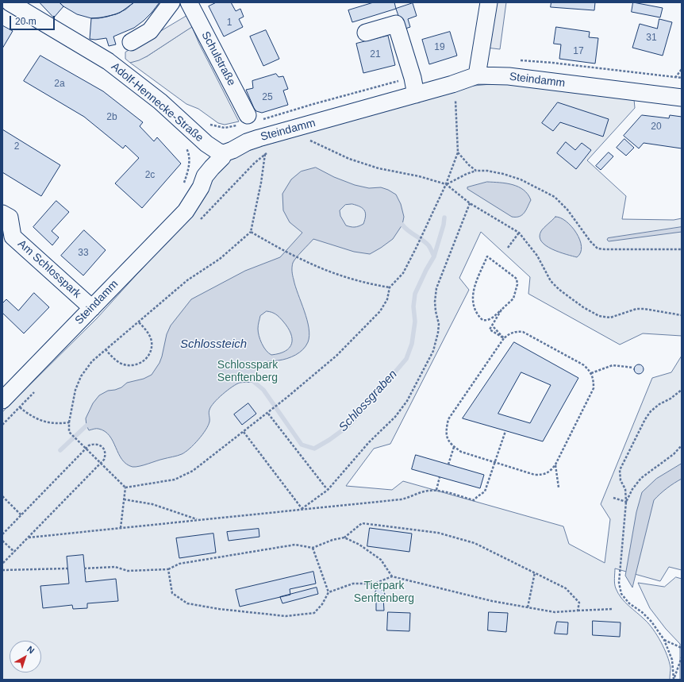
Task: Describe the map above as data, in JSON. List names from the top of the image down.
{
  "streets": {
    "street": [
      "Schulstraße",
      "Steindamm",
      "Adolf-Hennecke-Straße",
      "Am Schlosspark"
    ]
  },
  "crossings": [
    ["Steindamm", "Adolf-Hennecke-Straße"],
    ["Steindamm", "Am Schlosspark"]
  ],
  "water": ["Schlossteich", "Schlossgraben"],
  "parks": ["Schlosspark Senftenberg", "Tierpark Senftenberg"],
  "house_numbers": [
    "1",
    "31",
    "19",
    "17",
    "21",
    "2a",
    "25",
    "2b",
    "20",
    "2",
    "2c",
    "33"
  ],
  "scale_bar": "20 m",
  "north": "top right"
}
